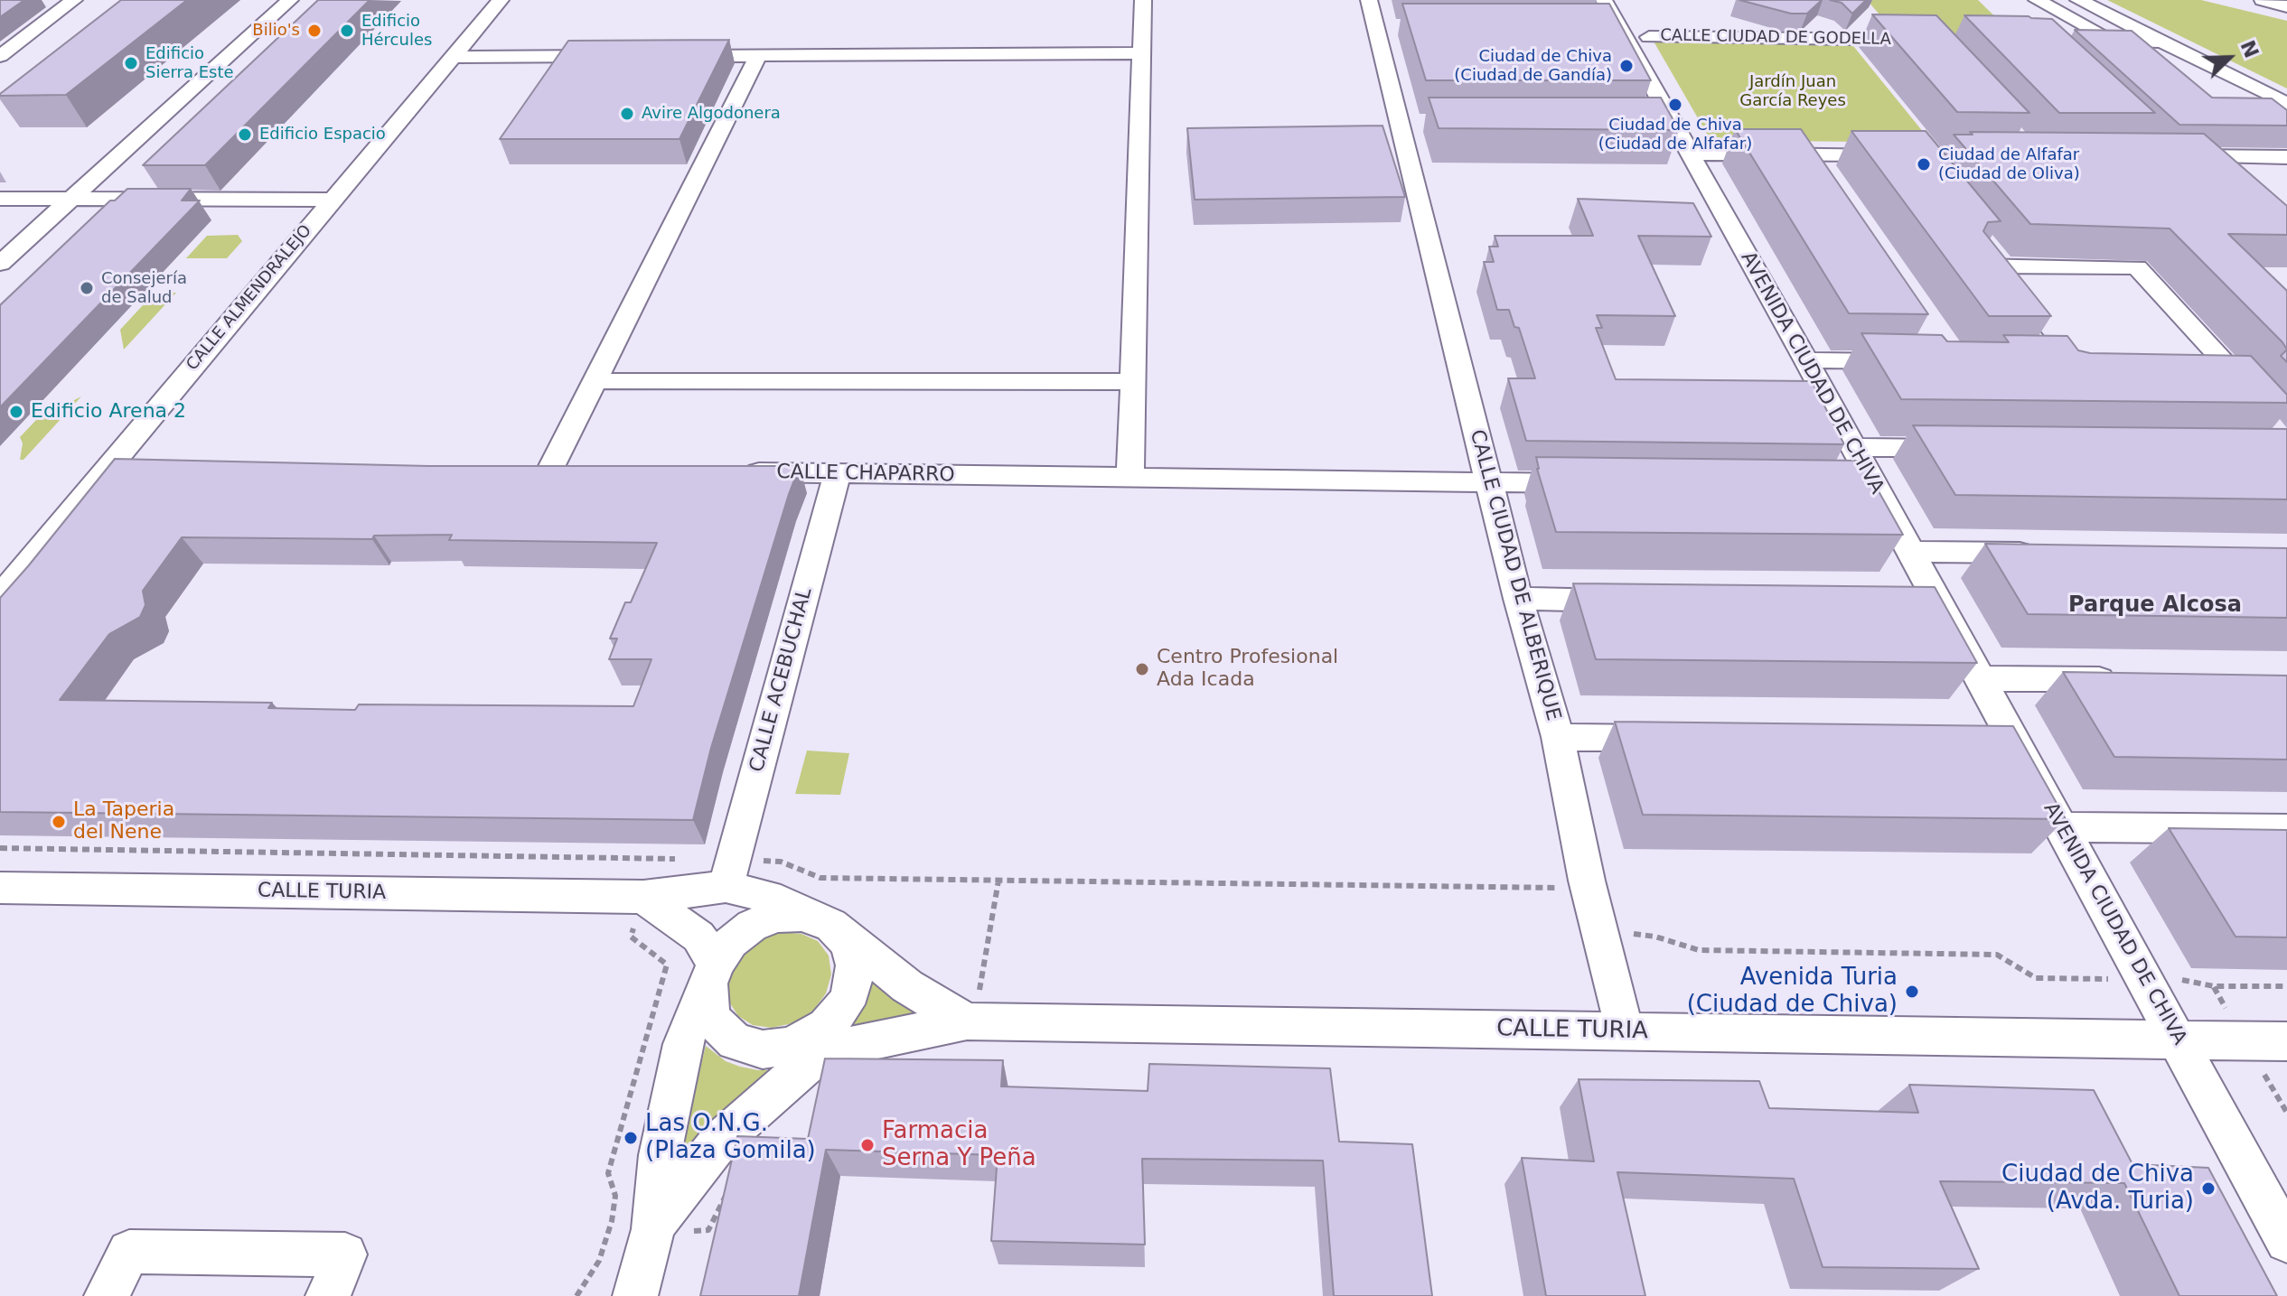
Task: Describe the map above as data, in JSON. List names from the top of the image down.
{
  "streets": {
    "street": [
      "CALLE CIUDAD DE GODELLA",
      "CALLE ALMENDRALEJO",
      "AVENIDA CIUDAD DE CHIVA",
      "CALLE CHAPARRO",
      "CALLE CIUDAD DE ALBERIQUE",
      "CALLE ACEBUCHAL",
      "CALLE TURIA"
    ]
  },
  "crossings": [
    ["AVENIDA CIUDAD DE CHIVA", "CALLE TURIA"],
    ["CALLE CHAPARRO", "CALLE CIUDAD DE ALBERIQUE"],
    ["CALLE CHAPARRO", "CALLE ACEBUCHAL"],
    ["CALLE CIUDAD DE ALBERIQUE", "CALLE TURIA"],
    ["CALLE ACEBUCHAL", "CALLE TURIA"]
  ],
  "districts": ["Parque Alcosa"],
  "parks": ["Jardín Juan García Reyes"],
  "places": [
    "Bilio's",
    "Edificio Hércules",
    "Edificio Sierra Este",
    "Ciudad de Chiva (Ciudad de Gandía)",
    "Ciudad de Chiva (Ciudad de Alfafar)",
    "Avire Algodonera",
    "Edificio Espacio",
    "Ciudad de Alfafar (Ciudad de Oliva)",
    "Consejería de Salud",
    "Edificio Arena 2",
    "Centro Profesional Ada Icada",
    "La Taperia del Nene",
    "Avenida Turia (Ciudad de Chiva)",
    "Las O.N.G. (Plaza Gomila)",
    "Farmacia Serna Y Peña",
    "Ciudad de Chiva (Avda. Turia)"
  ],
  "north": "top right"
}
